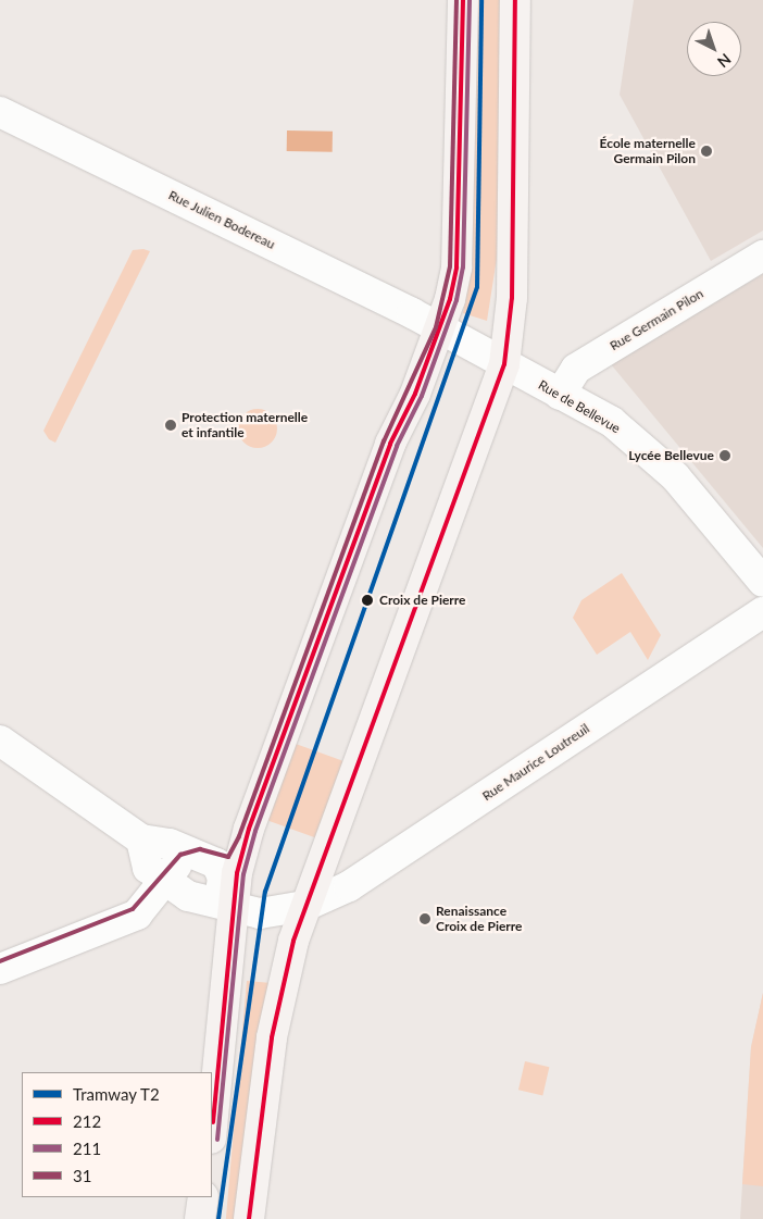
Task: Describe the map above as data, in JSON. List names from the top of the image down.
{
  "streets": {
    "street": [
      "Rue Julien Bodereau",
      "Rue Germain Pilon",
      "Rue de Bellevue",
      "Rue Maurice Loutreuil"
    ]
  },
  "crossings": [
    ["Rue Julien Bodereau", "Rue de Bellevue"],
    ["Rue Germain Pilon", "Rue de Bellevue"]
  ],
  "places": [
    "École maternelle Germain Pilon",
    "Protection maternelle et infantile",
    "Lycée Bellevue",
    "Croix de Pierre",
    "Renaissance Croix de Pierre"
  ],
  "lines": [
    "tram line T2",
    "transit line 212",
    "transit line 211",
    "transit line 31"
  ],
  "legend": [
    "Tramway T2",
    "212",
    "211",
    "31"
  ],
  "north": "bottom right"
}
